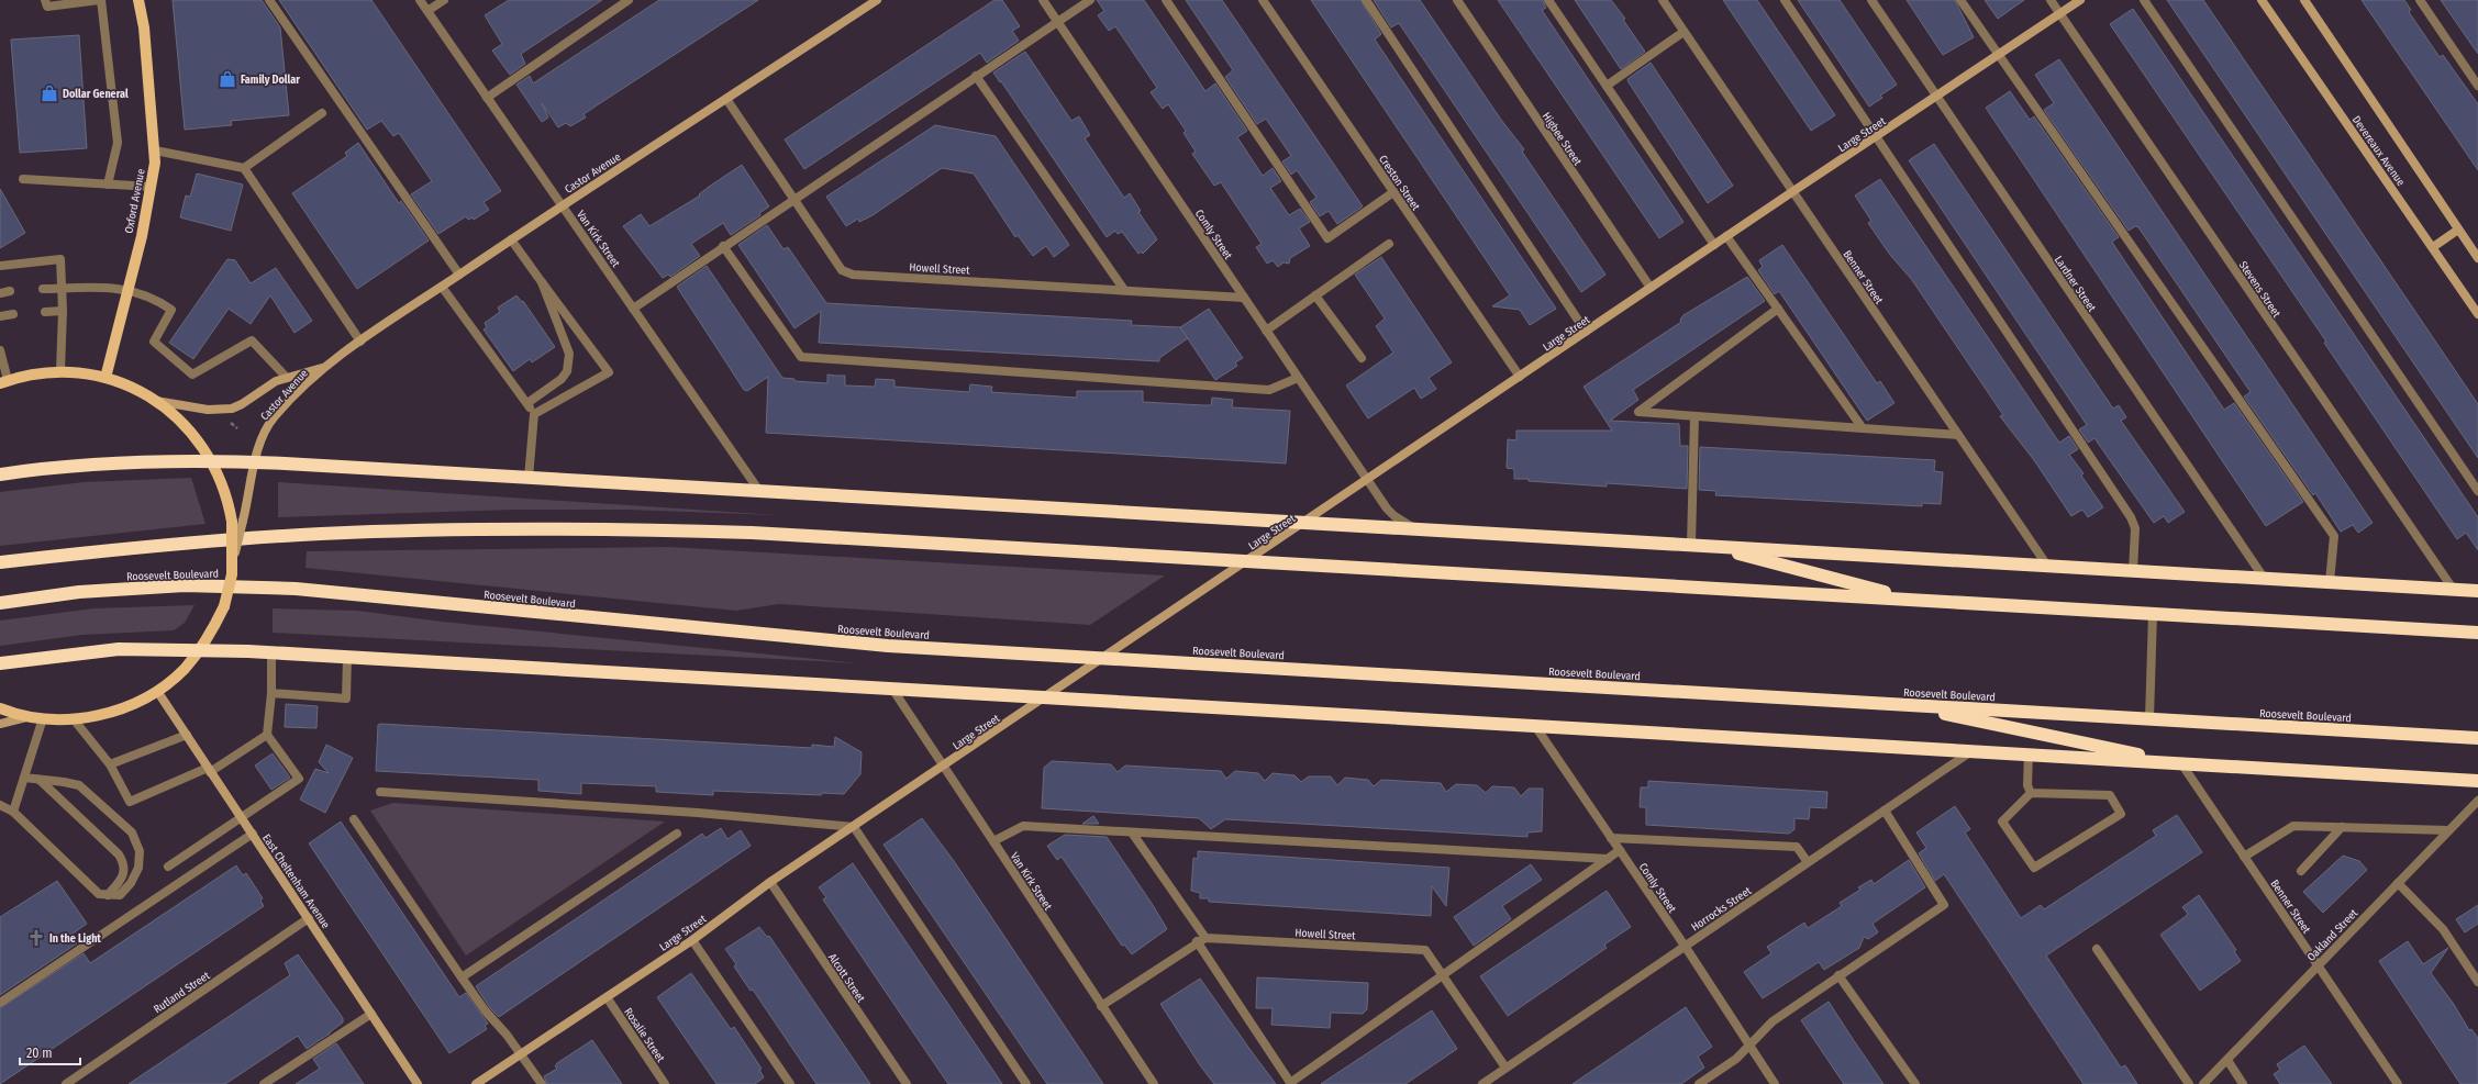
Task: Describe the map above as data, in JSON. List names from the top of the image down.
{
  "streets": {
    "highway": ["Roosevelt Boulevard"],
    "main road": ["Oxford Avenue"],
    "street": [
      "Large Street",
      "Higbee Street",
      "Devereaux Avenue",
      "Castor Avenue",
      "Creston Street",
      "Comly Street",
      "Van Kirk Street",
      "Howell Street",
      "Benner Street",
      "Lardner Street",
      "Stevens Street",
      "East Cheltenham Avenue",
      "Horrocks Street",
      "Oakland Street",
      "Alcott Street",
      "Rutland Street",
      "Rosalie Street"
    ]
  },
  "crossings": [
    ["Large Street", "Higbee Street"],
    ["Large Street", "Creston Street"],
    ["Large Street", "Comly Street"],
    ["Large Street", "Van Kirk Street"],
    ["Large Street", "Benner Street"],
    ["Large Street", "Lardner Street"],
    ["Large Street", "Stevens Street"],
    ["Large Street", "Roosevelt Boulevard"],
    ["Large Street", "Alcott Street"],
    ["Large Street", "Rosalie Street"],
    ["Castor Avenue", "Van Kirk Street"],
    ["Castor Avenue", "Howell Street"],
    ["Comly Street", "Howell Street"],
    ["Comly Street", "Horrocks Street"],
    ["Howell Street", "Horrocks Street"],
    ["Benner Street", "Oakland Street"],
    ["East Cheltenham Avenue", "Rutland Street"]
  ],
  "places": {
    "shop": ["Family Dollar", "Dollar General"],
    "church": ["In the Light"]
  },
  "scale_bar": "20 m"
}
